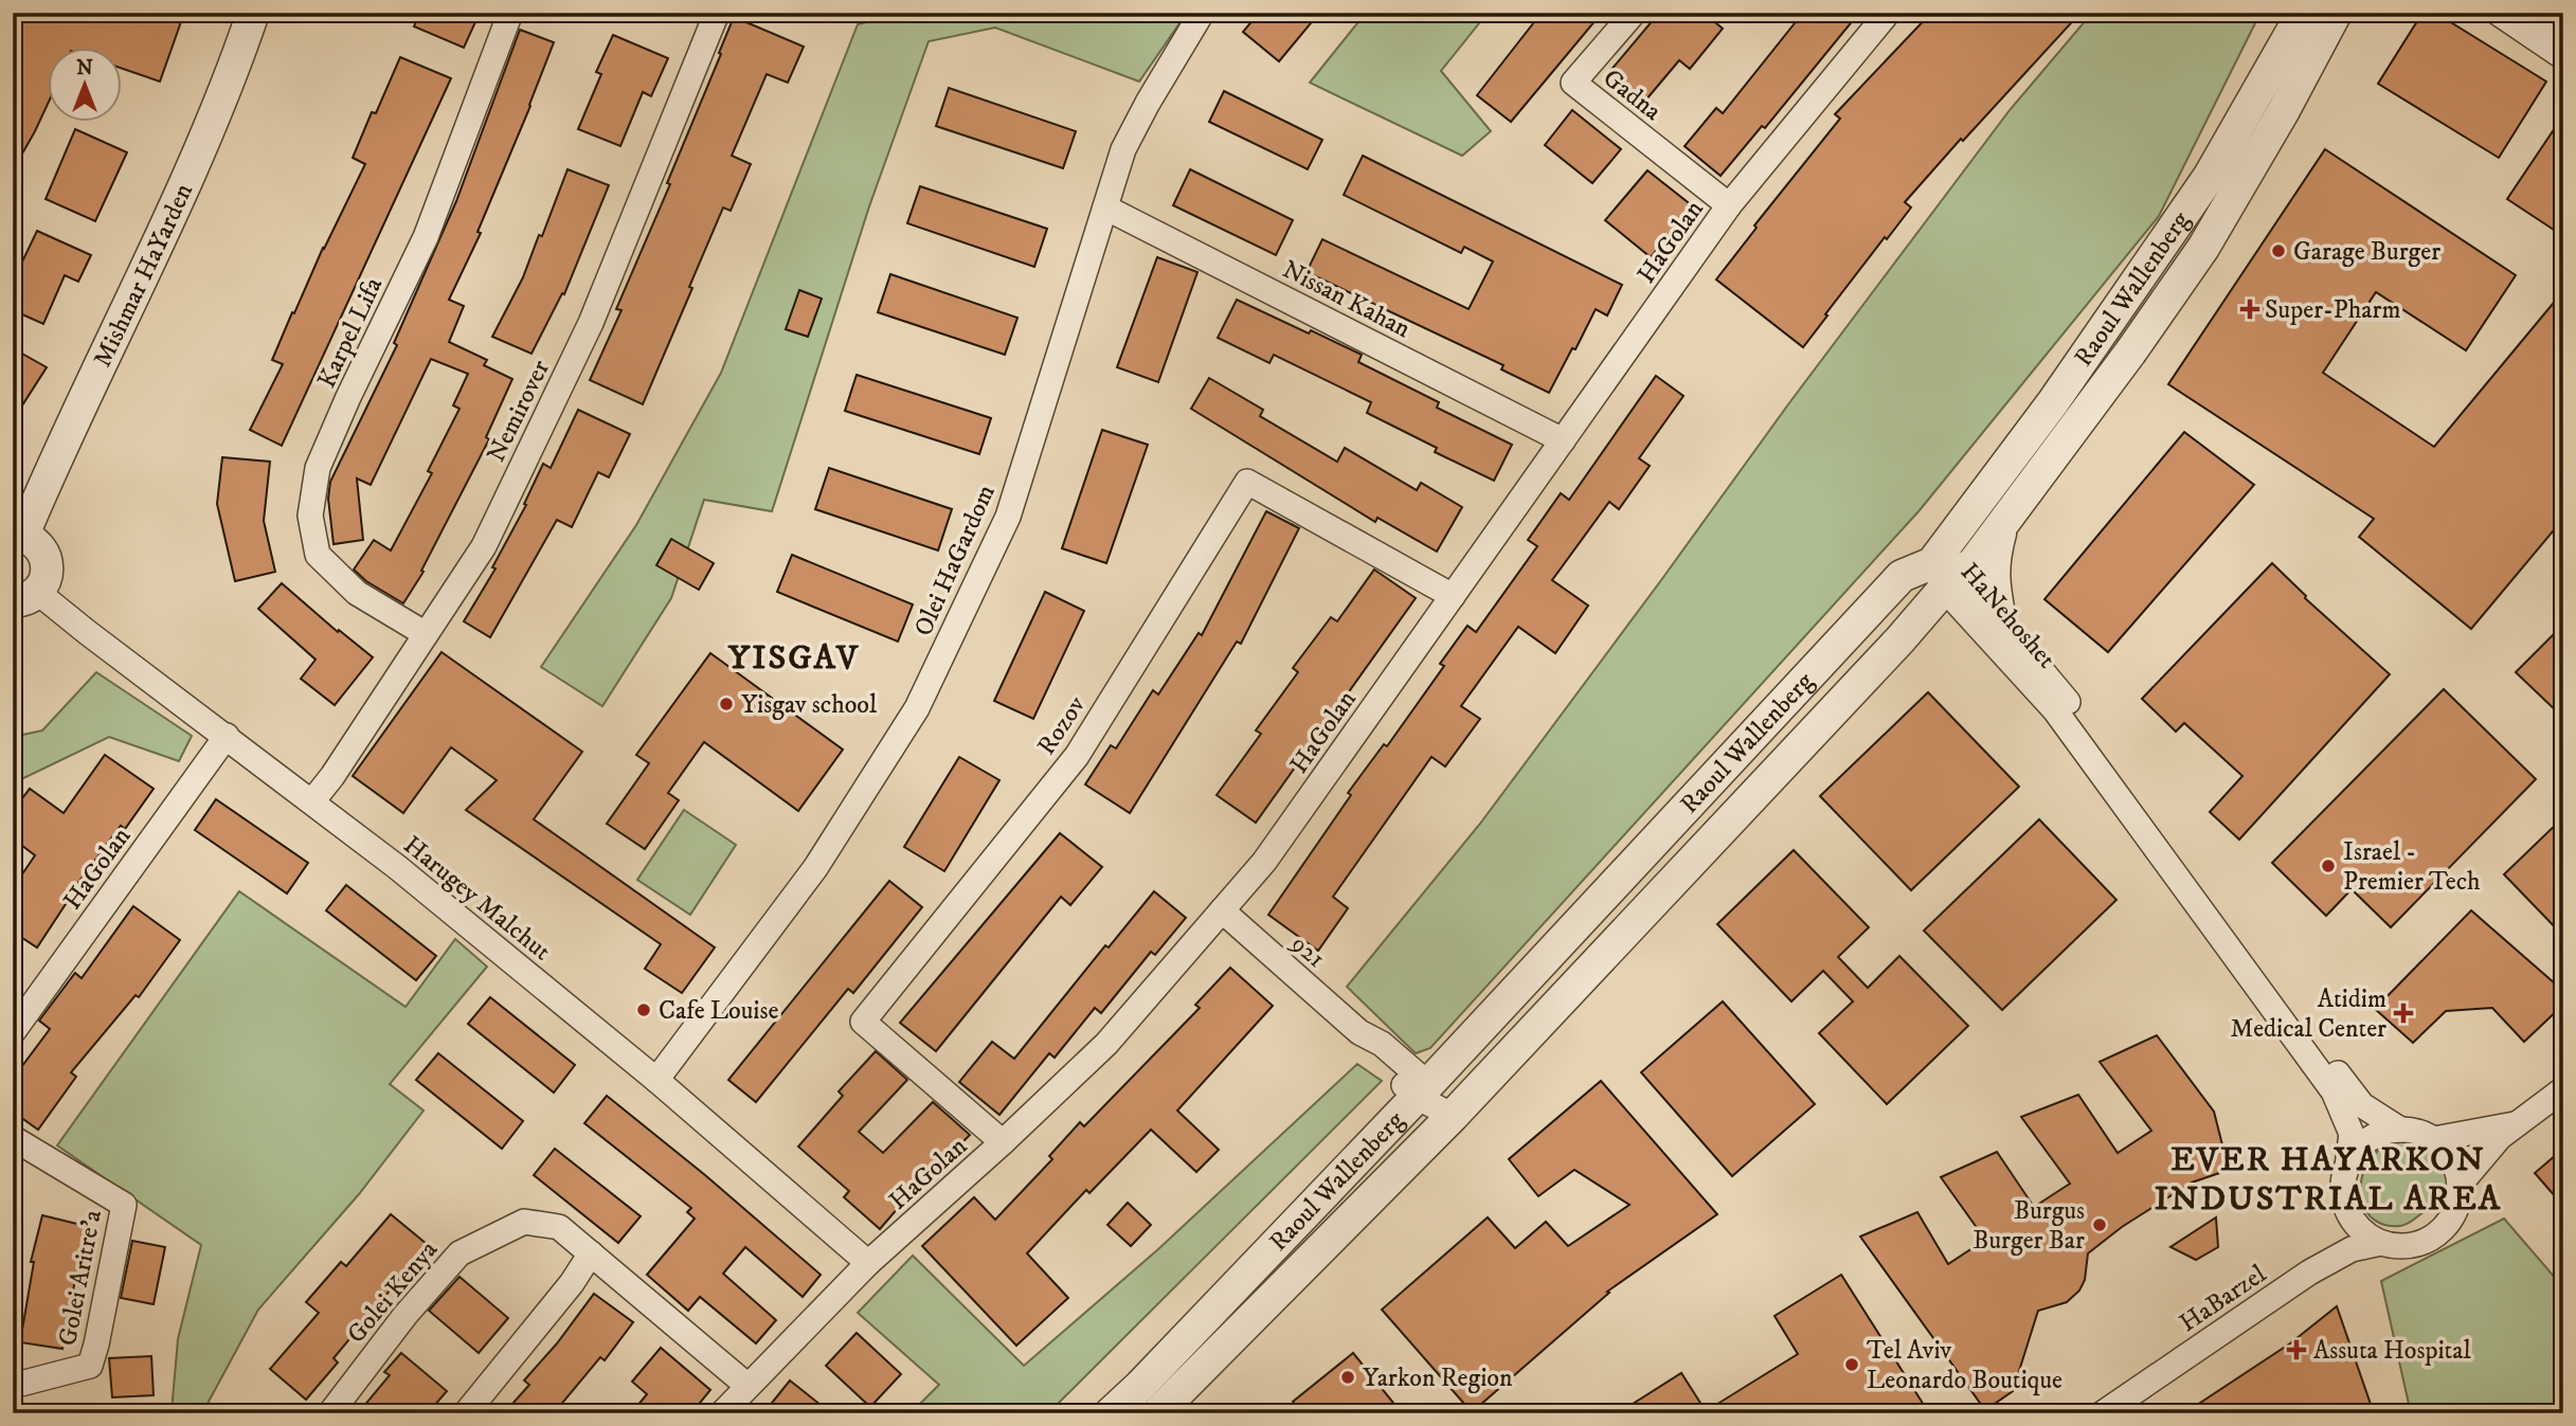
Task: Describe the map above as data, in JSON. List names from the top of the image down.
{
  "streets": {
    "street": [
      "Gadna",
      "HaGolan",
      "Mishmar HaYarden",
      "Raoul Wallenberg",
      "Nissan Kahan",
      "Karpel Lifa",
      "Nemirover",
      "Olei HaGardom",
      "HaNehoshet",
      "Rozov",
      "Harugey Malchut",
      "921",
      "Golei Aritre'a",
      "Golei Kenya",
      "HaBarzel"
    ]
  },
  "crossings": [
    ["Gadna", "HaGolan"],
    ["HaGolan", "Nissan Kahan"],
    ["HaGolan", "Rozov"],
    ["HaGolan", "Harugey Malchut"],
    ["HaGolan", "921"],
    ["HaGolan", "Golei Kenya"],
    ["Raoul Wallenberg", "HaNehoshet"],
    ["Raoul Wallenberg", "921"],
    ["Nissan Kahan", "Olei HaGardom"],
    ["Karpel Lifa", "Nemirover"],
    ["Nemirover", "Harugey Malchut"],
    ["Olei HaGardom", "Harugey Malchut"],
    ["HaNehoshet", "HaBarzel"]
  ],
  "districts": ["YISGAV", "EVER HAYARKON INDUSTRIAL AREA"],
  "places": {
    "other": [
      "Garage Burger",
      "Yisgav school",
      "Israel - Premier Tech",
      "Cafe Louise",
      "Burgus Burger Bar",
      "Tel Aviv Leonardo Boutique",
      "Yarkon Region"
    ],
    "health": ["Super-Pharm", "Atidim Medical Center", "Assuta Hospital"]
  },
  "north": "top"
}
